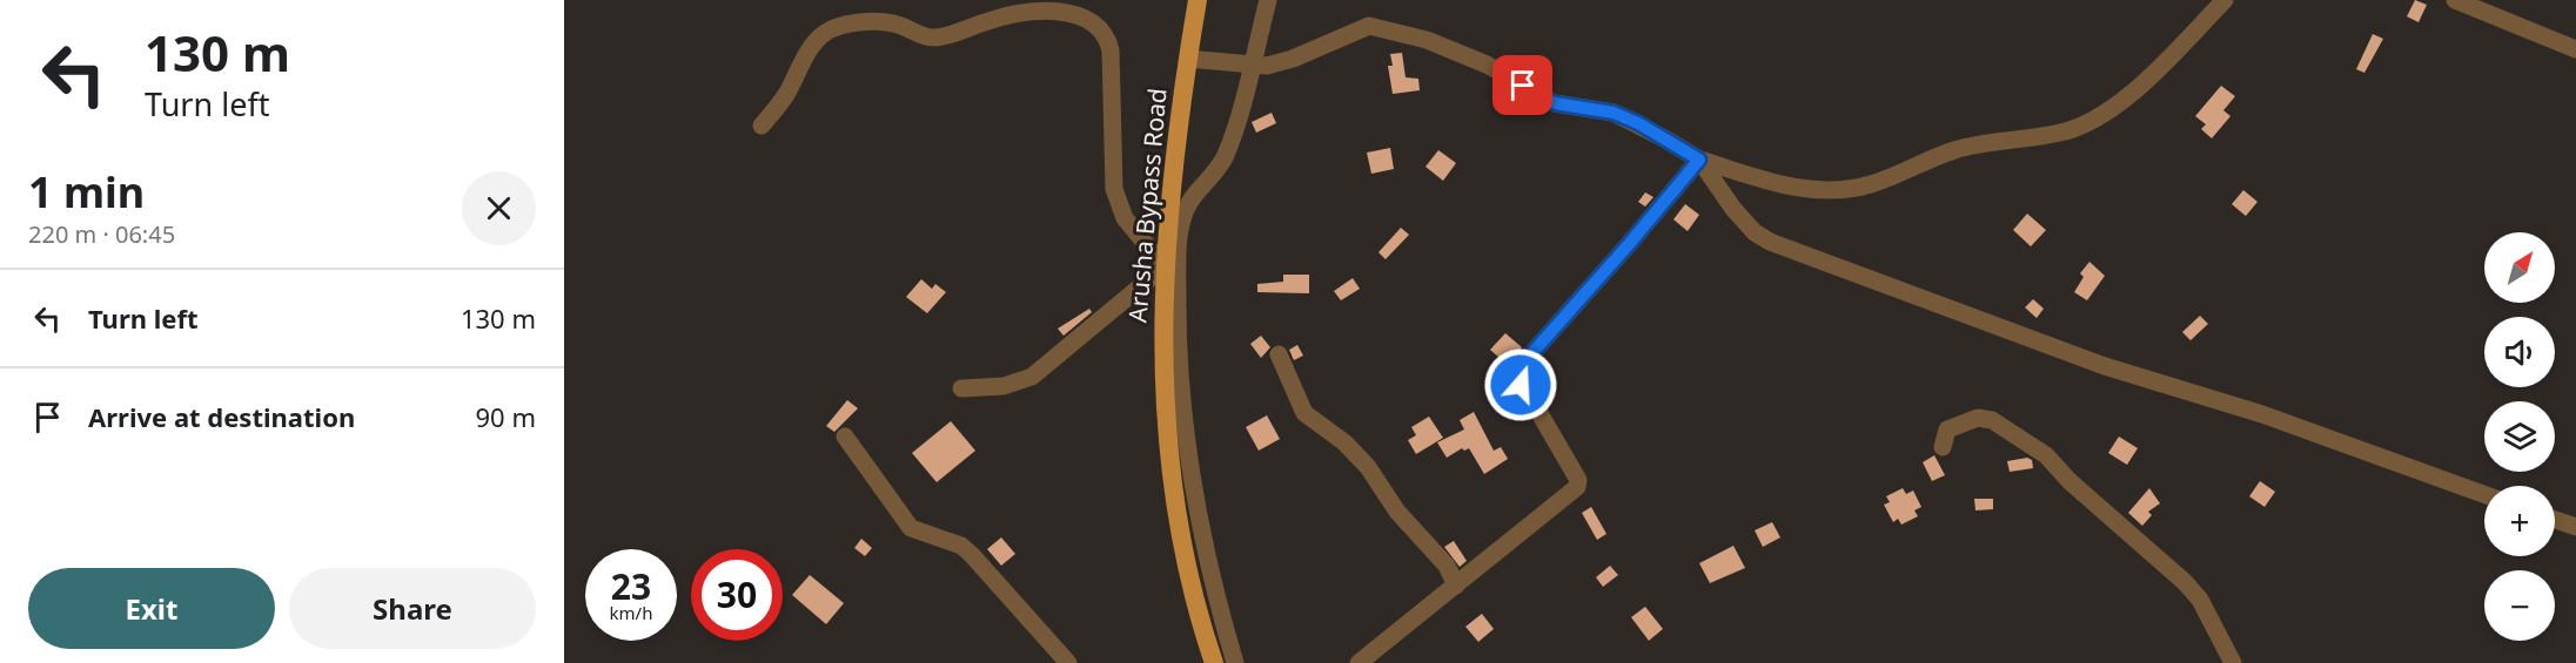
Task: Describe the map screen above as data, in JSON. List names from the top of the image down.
{
  "streets": {
    "main road": ["Arusha Bypass Road"]
  },
  "north": "top right",
  "page": {
    "turn": ["130 m", "Turn left"],
    "heading": ["1 min", "220 m · 06:45"],
    "map_buttons": ["+", "−"],
    "list": [
      {
        "name": "Turn left",
        "value": "130 m"
      },
      {
        "name": "Arrive at destination",
        "value": "90 m"
      }
    ],
    "speed": "23 km/h",
    "limit": "30",
    "buttons": ["Exit", "Share"]
  }
}
